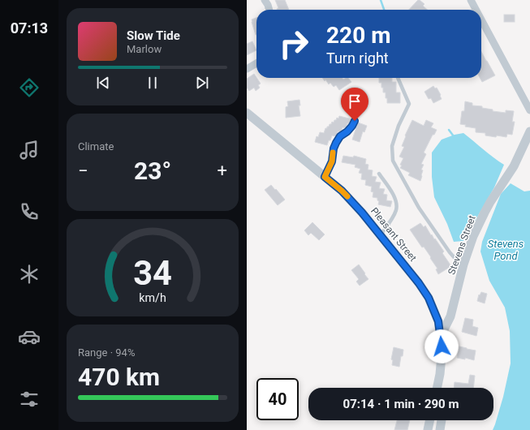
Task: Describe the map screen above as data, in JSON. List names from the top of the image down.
{
  "streets": {
    "street": ["Pleasant Street", "Stevens Street"]
  },
  "crossings": [
    ["Pleasant Street", "Stevens Street"]
  ],
  "water": ["Stevens Pond"],
  "page": {
    "tabs": "07:13",
    "turn": ["220 m", "Turn right"],
    "song": ["Slow Tide", "Marlow"],
    "tile": [
      "Climate",
      ["Range · 94%", "470 km"]
    ],
    "heat": ["−", "23°", "+"],
    "limit": "40",
    "trip": "07:14 · 1 min · 290 m",
    "gauge": ["34", "km/h"]
  }
}
